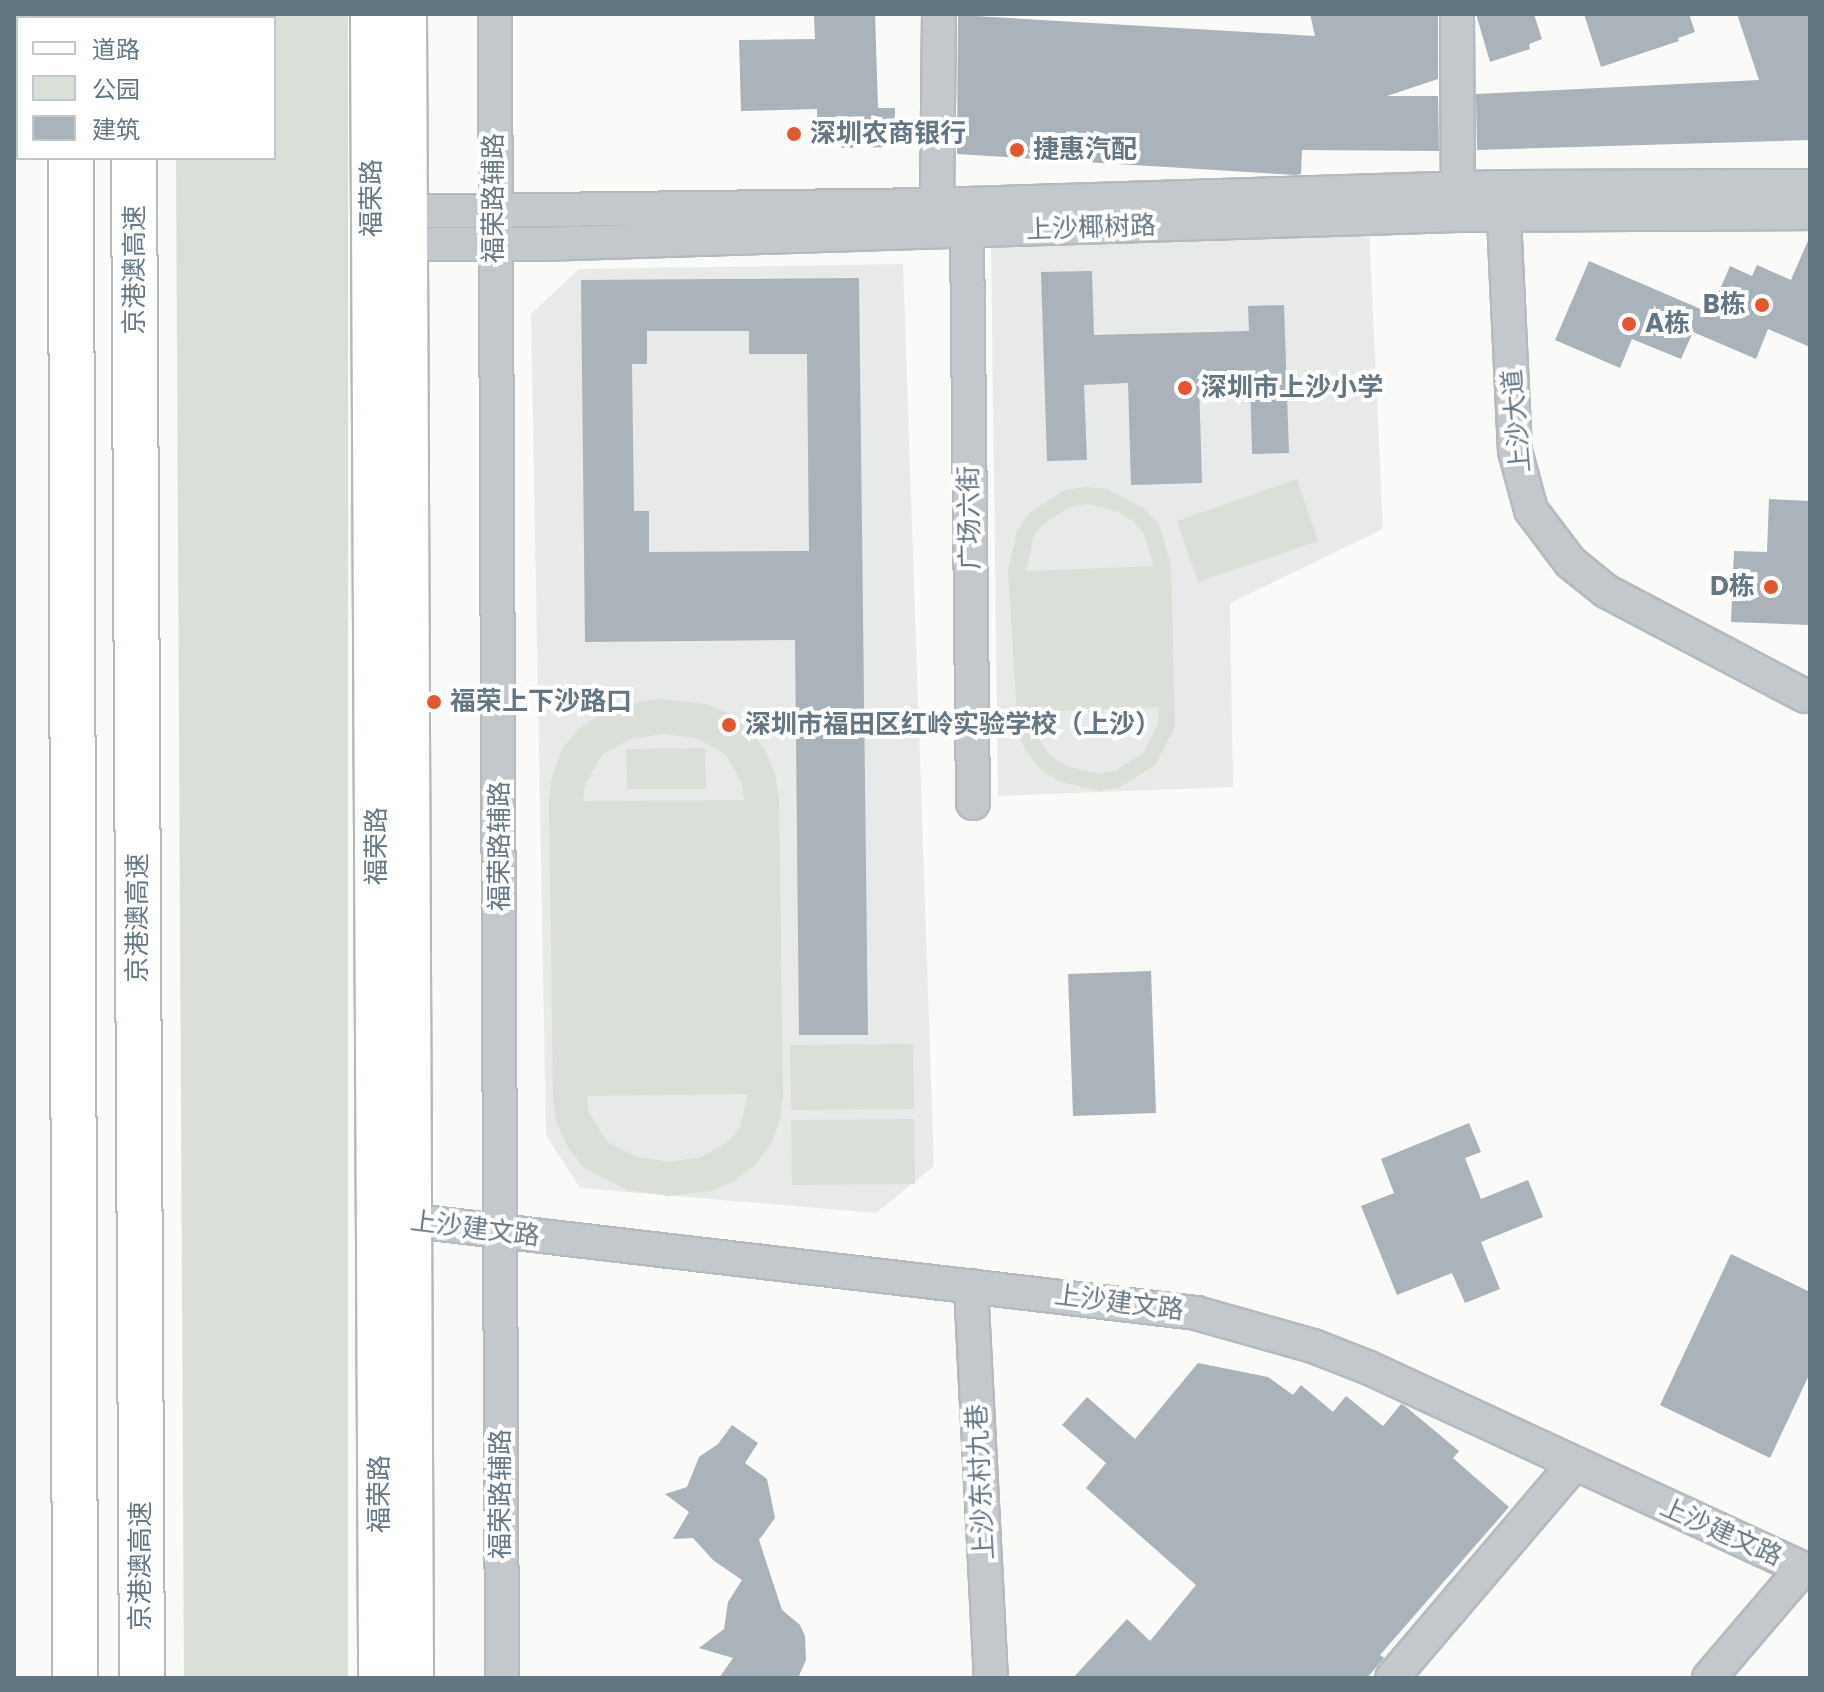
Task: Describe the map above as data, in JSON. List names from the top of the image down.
{
  "streets": {
    "highway": ["京港澳高速"],
    "main road": ["福荣路"],
    "street": [
      "福荣路辅路",
      "上沙椰树路",
      "上沙大道",
      "广场六街",
      "上沙建文路",
      "上沙东村九巷"
    ]
  },
  "crossings": [
    ["福荣路", "上沙椰树路"],
    ["福荣路", "上沙建文路"],
    ["福荣路辅路", "上沙椰树路"],
    ["福荣路辅路", "上沙建文路"],
    ["上沙椰树路", "上沙大道"],
    ["上沙椰树路", "广场六街"],
    ["上沙建文路", "上沙东村九巷"]
  ],
  "places": [
    "深圳农商银行",
    "捷惠汽配",
    "B栋",
    "A栋",
    "深圳市上沙小学",
    "D栋",
    "福荣上下沙路口",
    "深圳市福田区红岭实验学校（上沙）"
  ],
  "legend": ["道路", "公园", "建筑"]
}
